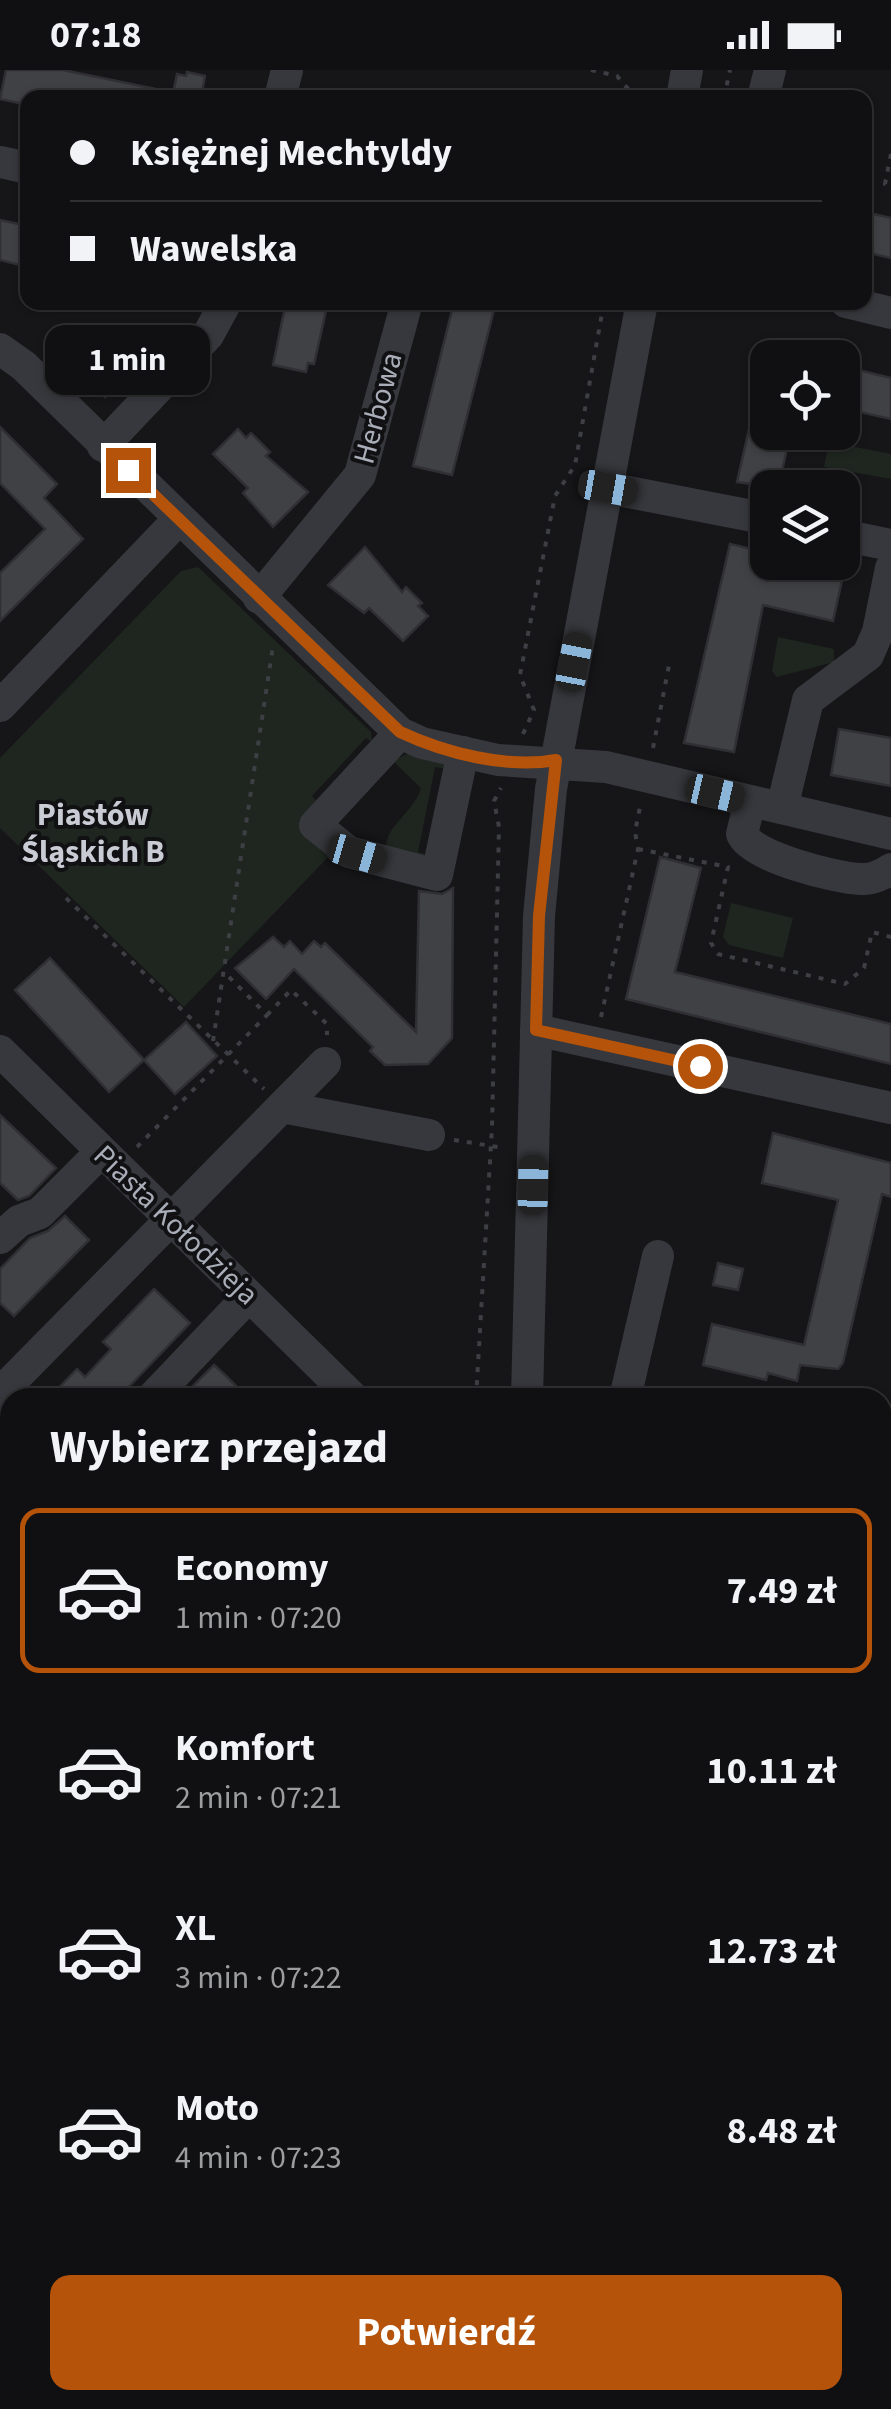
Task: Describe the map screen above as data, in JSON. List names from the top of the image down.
{
  "streets": {
    "street": ["Herbowa", "Piasta Kołodzieja"]
  },
  "districts": ["Piastów Śląskich B"],
  "page": {
    "status": "07:18",
    "banner": ["Księżnej Mechtyldy", "Wawelska"],
    "bubble": "1 min",
    "heading": "Wybierz przejazd",
    "list": [
      {
        "name": "Economy",
        "note": "1 min · 07:20",
        "value": "7.49 zł"
      },
      {
        "name": "Komfort",
        "note": "2 min · 07:21",
        "value": "10.11 zł"
      },
      {
        "name": "XL",
        "note": "3 min · 07:22",
        "value": "12.73 zł"
      },
      {
        "name": "Moto",
        "note": "4 min · 07:23",
        "value": "8.48 zł"
      }
    ],
    "buttons": "Potwierdź"
  }
}
